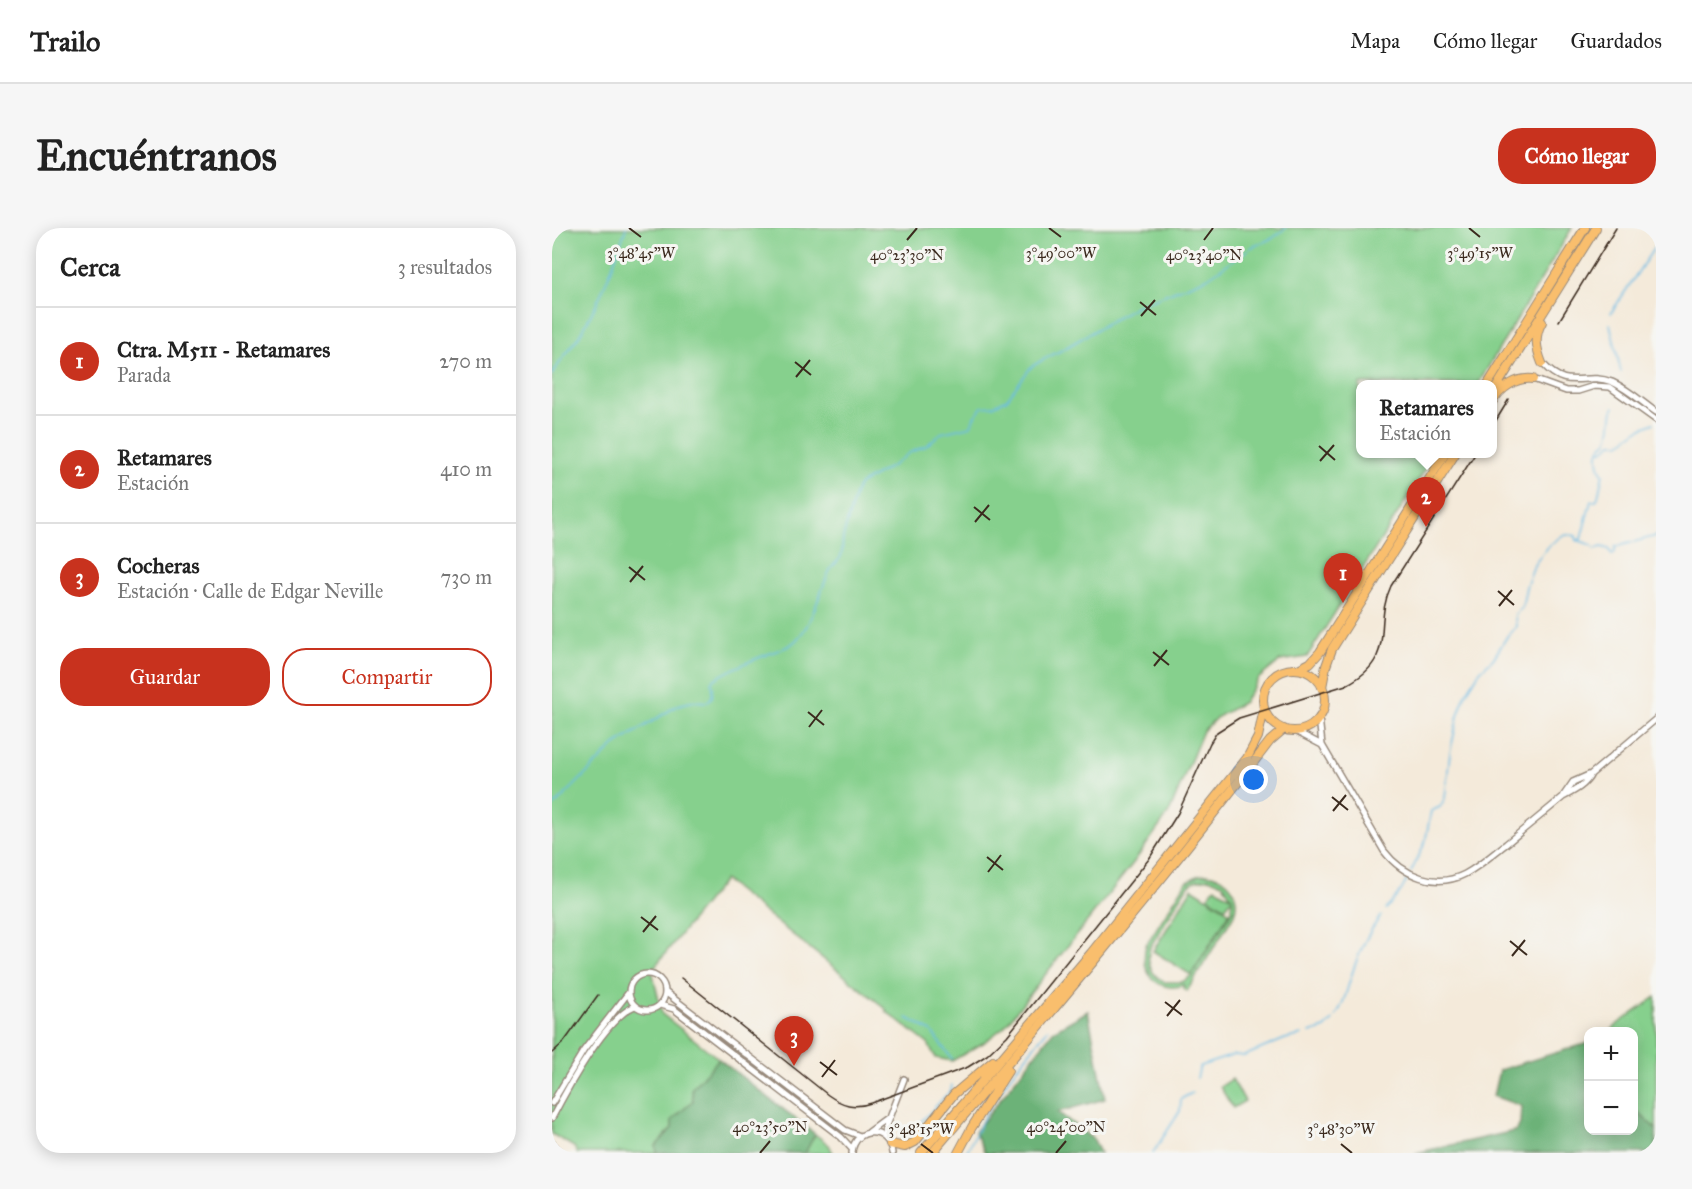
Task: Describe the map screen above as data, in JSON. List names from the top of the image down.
{
  "page": {
    "header": "Trailo",
    "nav": ["Mapa", "Cómo llegar", "Guardados"],
    "buttons": [
      "Cómo llegar",
      ["Guardar", "Compartir"]
    ],
    "title": "Encuéntranos",
    "heading": ["Cerca", "3 resultados"],
    "list": [
      {
        "mark": "1",
        "name": "Ctra. M511 - Retamares",
        "note": "Parada",
        "value": "270 m"
      },
      {
        "mark": "2",
        "name": "Retamares",
        "note": "Estación",
        "value": "410 m"
      },
      {
        "mark": "3",
        "name": "Cocheras",
        "note": "Estación · Calle de Edgar Neville",
        "value": "730 m"
      }
    ],
    "popup": ["Retamares", "Estación"],
    "pins": ["2", "1", "3"],
    "map_buttons": ["+", "−"]
  },
  "coordinates": [
    "3°48'45\"W",
    "3°49'00\"W",
    "3°49'15\"W",
    "40°23'30\"N",
    "40°23'40\"N",
    "40°23'50\"N",
    "40°24'00\"N",
    "3°48'15\"W",
    "3°48'30\"W"
  ]
}
